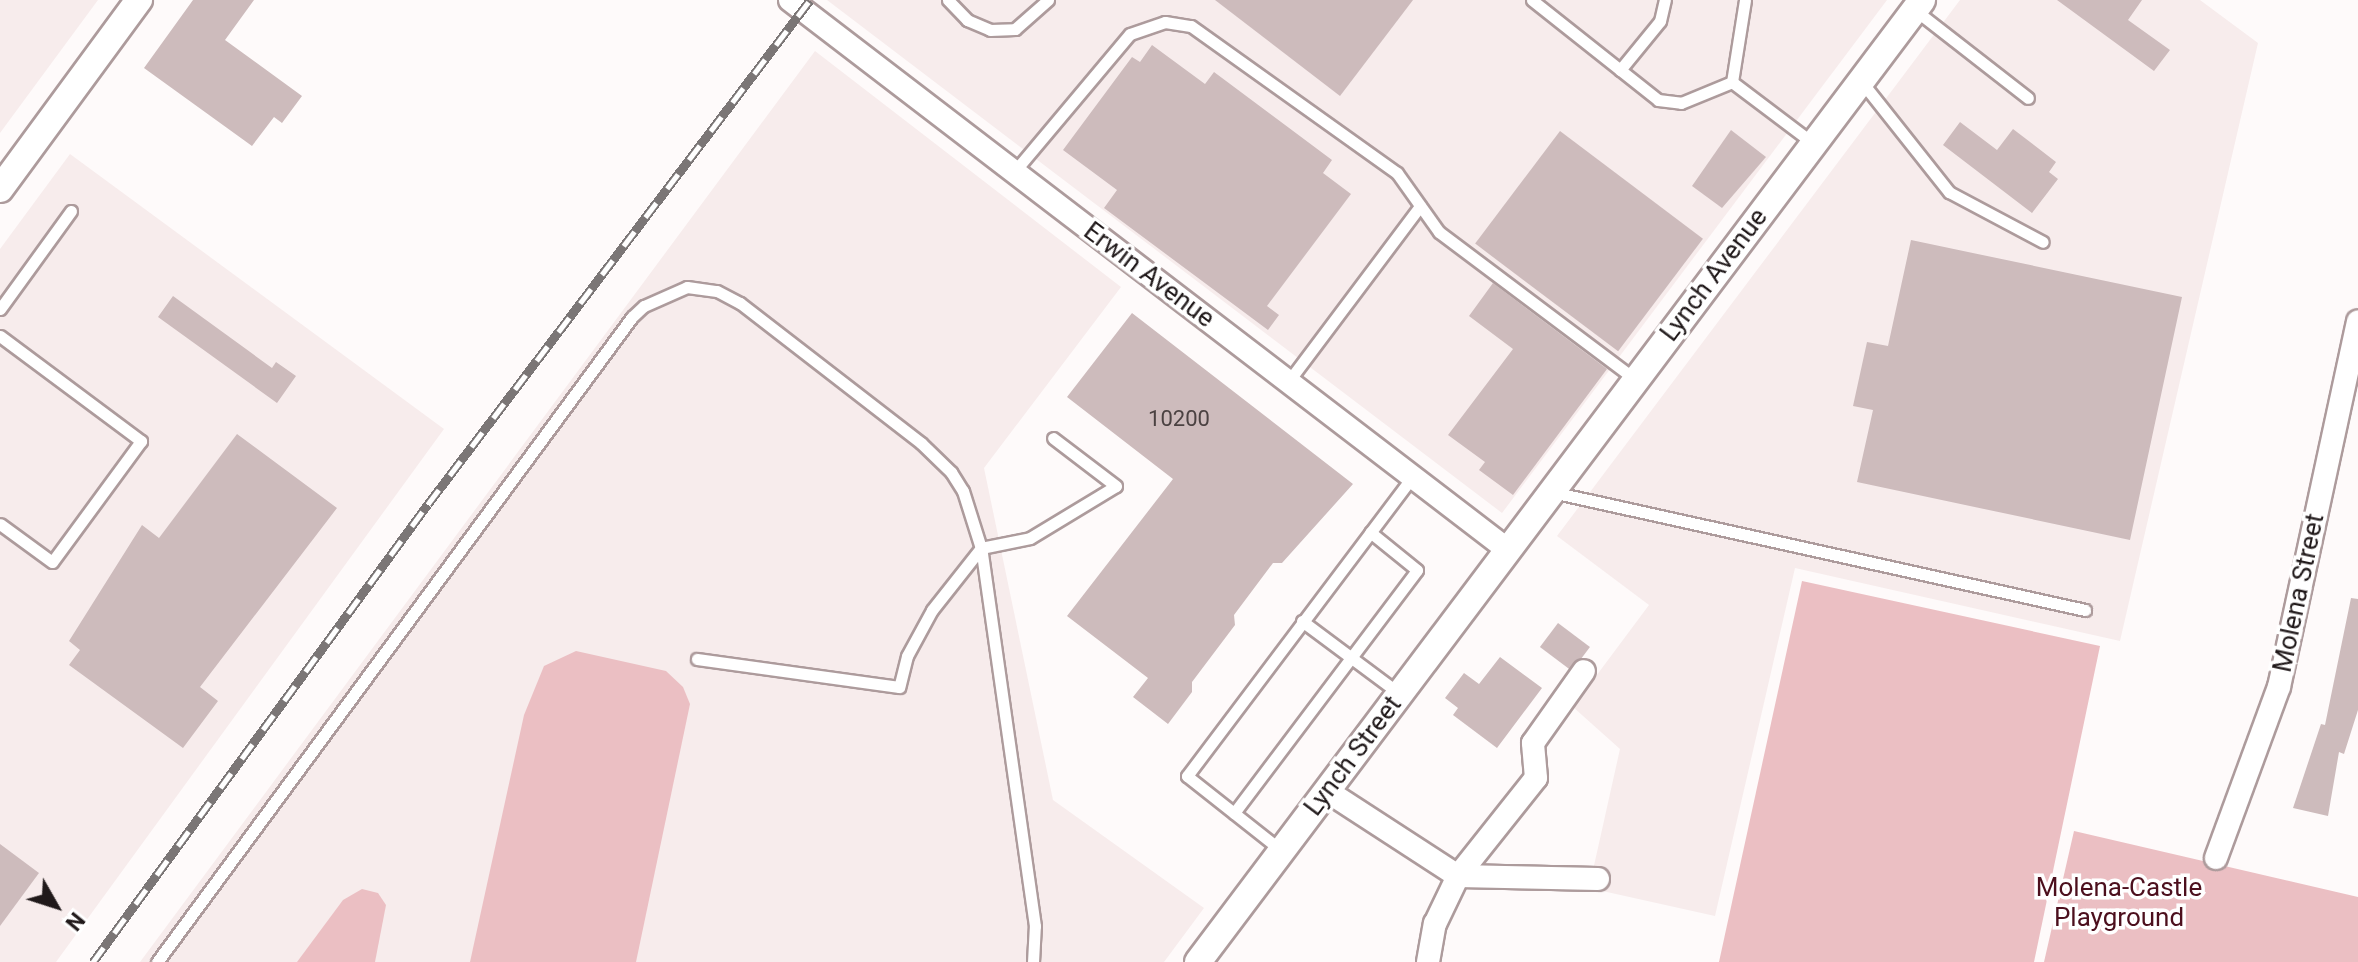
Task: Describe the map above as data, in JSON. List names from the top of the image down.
{
  "streets": {
    "street": [
      "Erwin Avenue",
      "Lynch Avenue",
      "Molena Street",
      "Lynch Street"
    ]
  },
  "crossings": [
    ["Erwin Avenue", "Lynch Avenue"],
    ["Erwin Avenue", "Lynch Street"],
    ["Lynch Avenue", "Lynch Street"]
  ],
  "parks": ["Molena-Castle Playground"],
  "house_numbers": ["10200"],
  "north": "bottom right"
}
